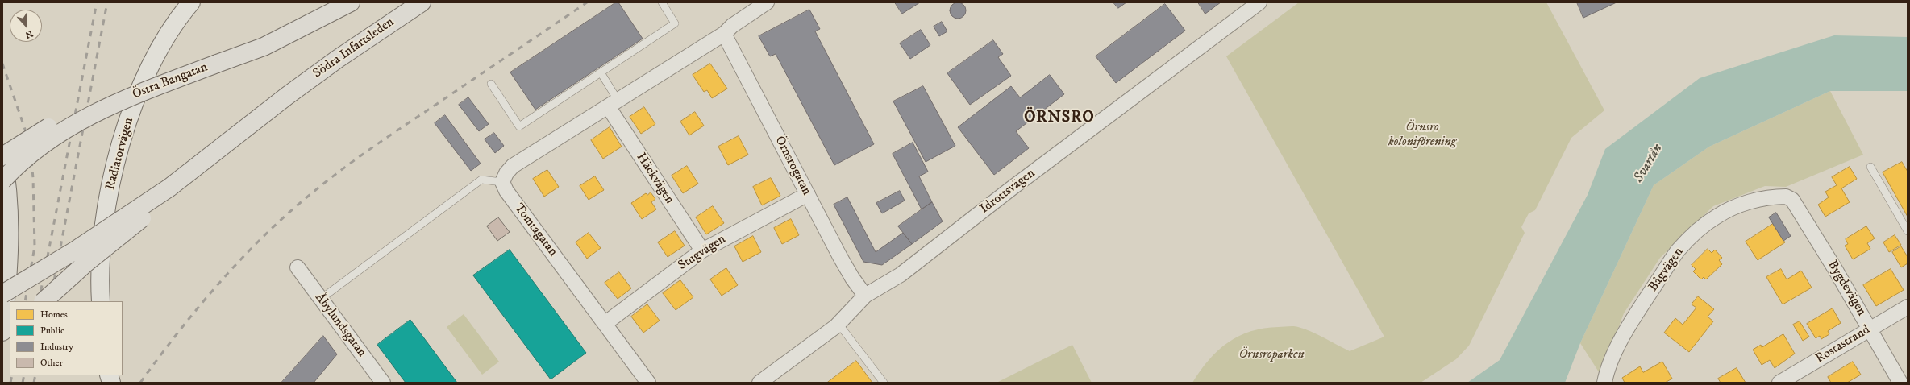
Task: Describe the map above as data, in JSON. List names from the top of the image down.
{
  "streets": {
    "main road": ["Södra Infartsleden", "Östra Bangatan"],
    "street": [
      "Radiatorvägen",
      "Örnsrogatan",
      "Häckvägen",
      "Idrottsvägen",
      "Tomtagatan",
      "Stugvägen",
      "Bågvägen",
      "Bygdevägen",
      "Åbylundsgatan",
      "Rostastrand"
    ]
  },
  "crossings": [
    ["Örnsrogatan", "Idrottsvägen"],
    ["Örnsrogatan", "Stugvägen"],
    ["Häckvägen", "Stugvägen"],
    ["Tomtagatan", "Stugvägen"],
    ["Bågvägen", "Bygdevägen"],
    ["Bygdevägen", "Rostastrand"]
  ],
  "districts": ["ÖRNSRO"],
  "water": ["Svartån"],
  "parks": ["Örnsro koloniförening", "Örnsroparken"],
  "legend": [
    "Homes",
    "Public",
    "Industry",
    "Other"
  ],
  "north": "bottom"
}
